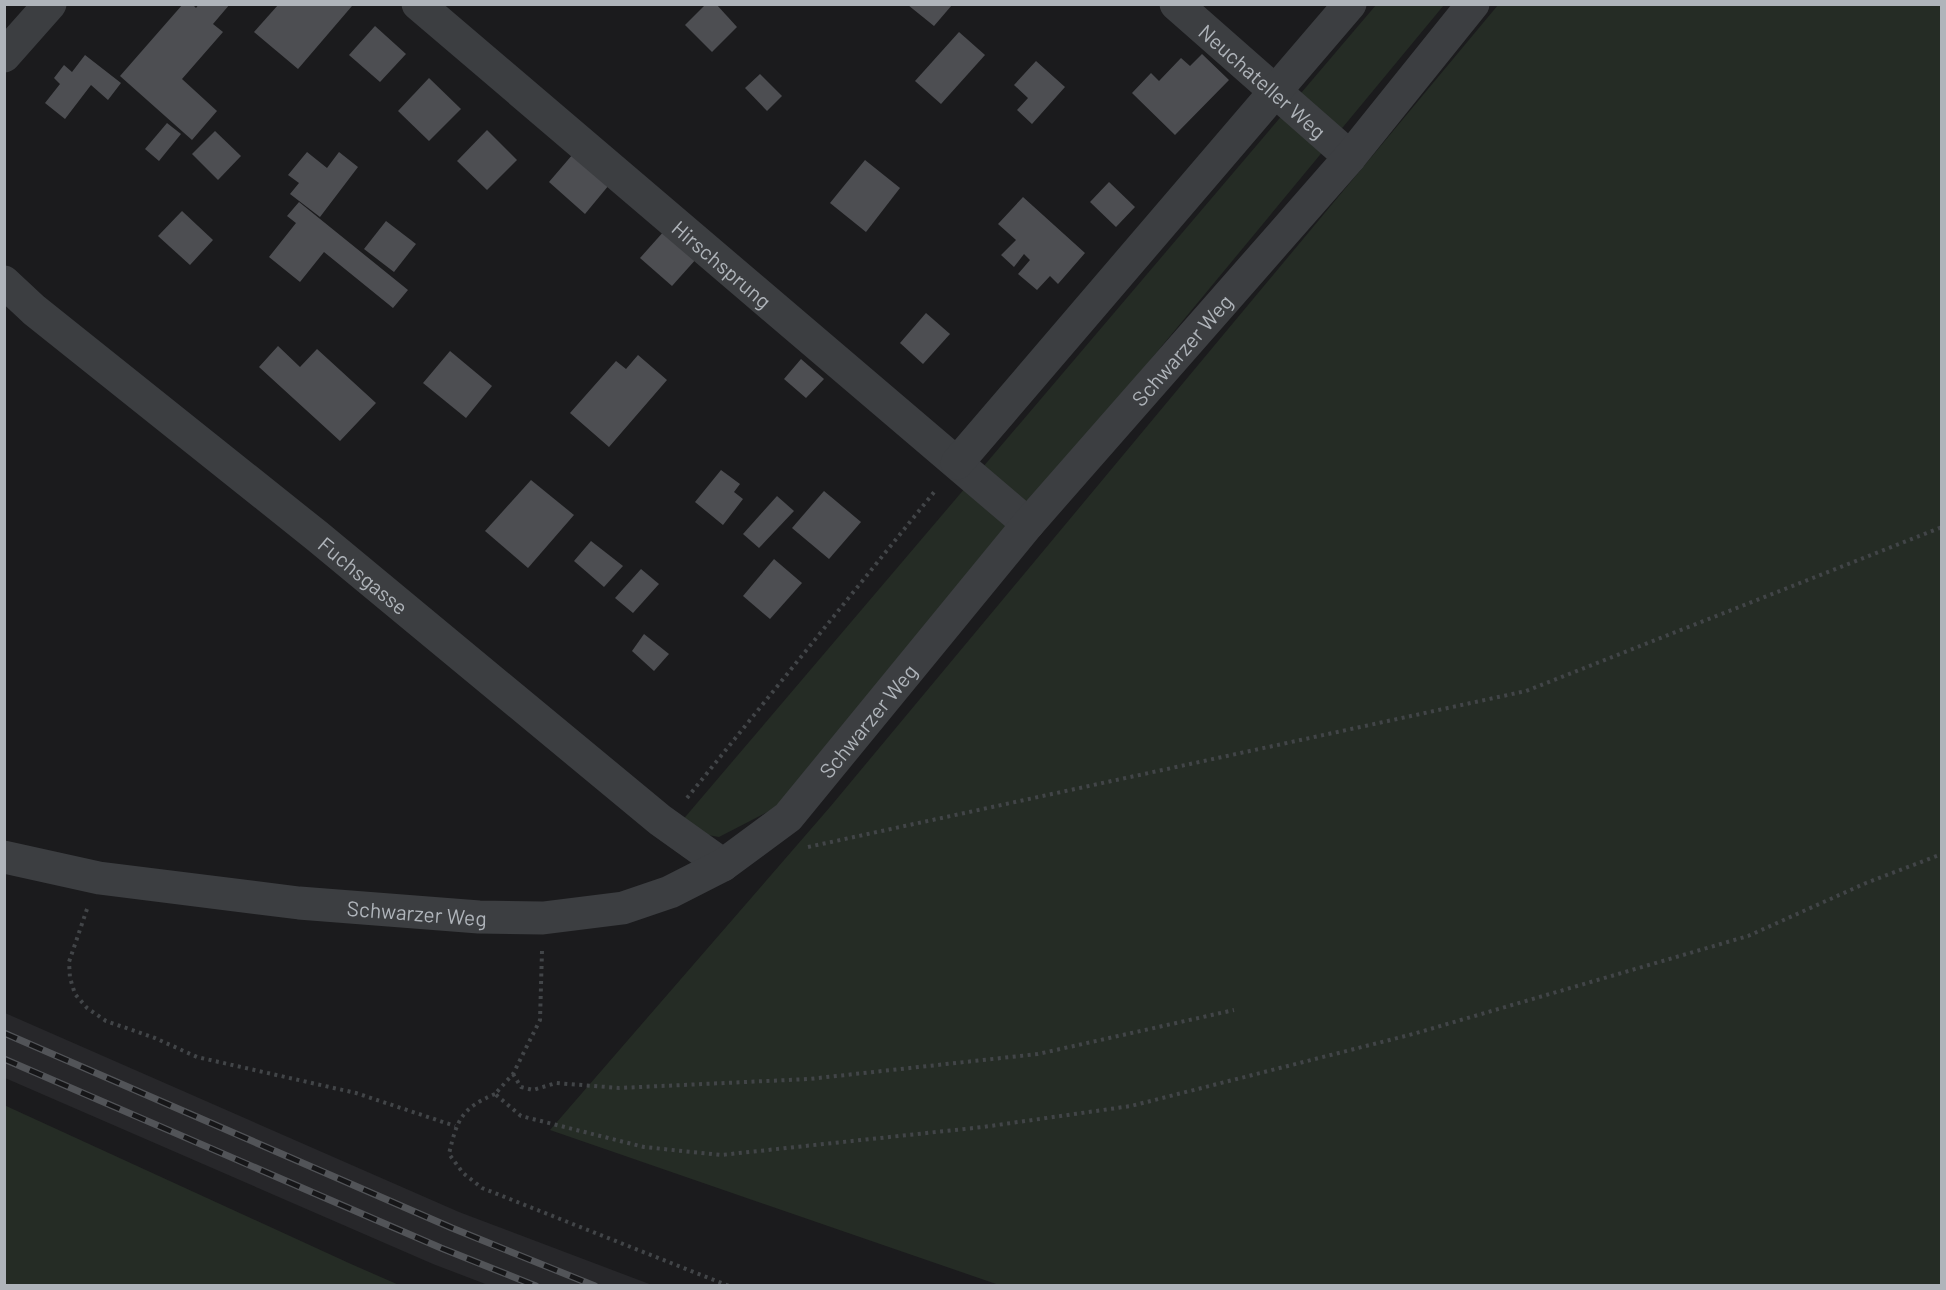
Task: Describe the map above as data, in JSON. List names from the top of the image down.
{
  "streets": {
    "street": [
      "Neuchateller Weg",
      "Hirschsprung",
      "Schwarzer Weg",
      "Fuchsgasse"
    ]
  },
  "crossings": [
    ["Neuchateller Weg", "Schwarzer Weg"],
    ["Hirschsprung", "Schwarzer Weg"],
    ["Schwarzer Weg", "Fuchsgasse"]
  ]
}
